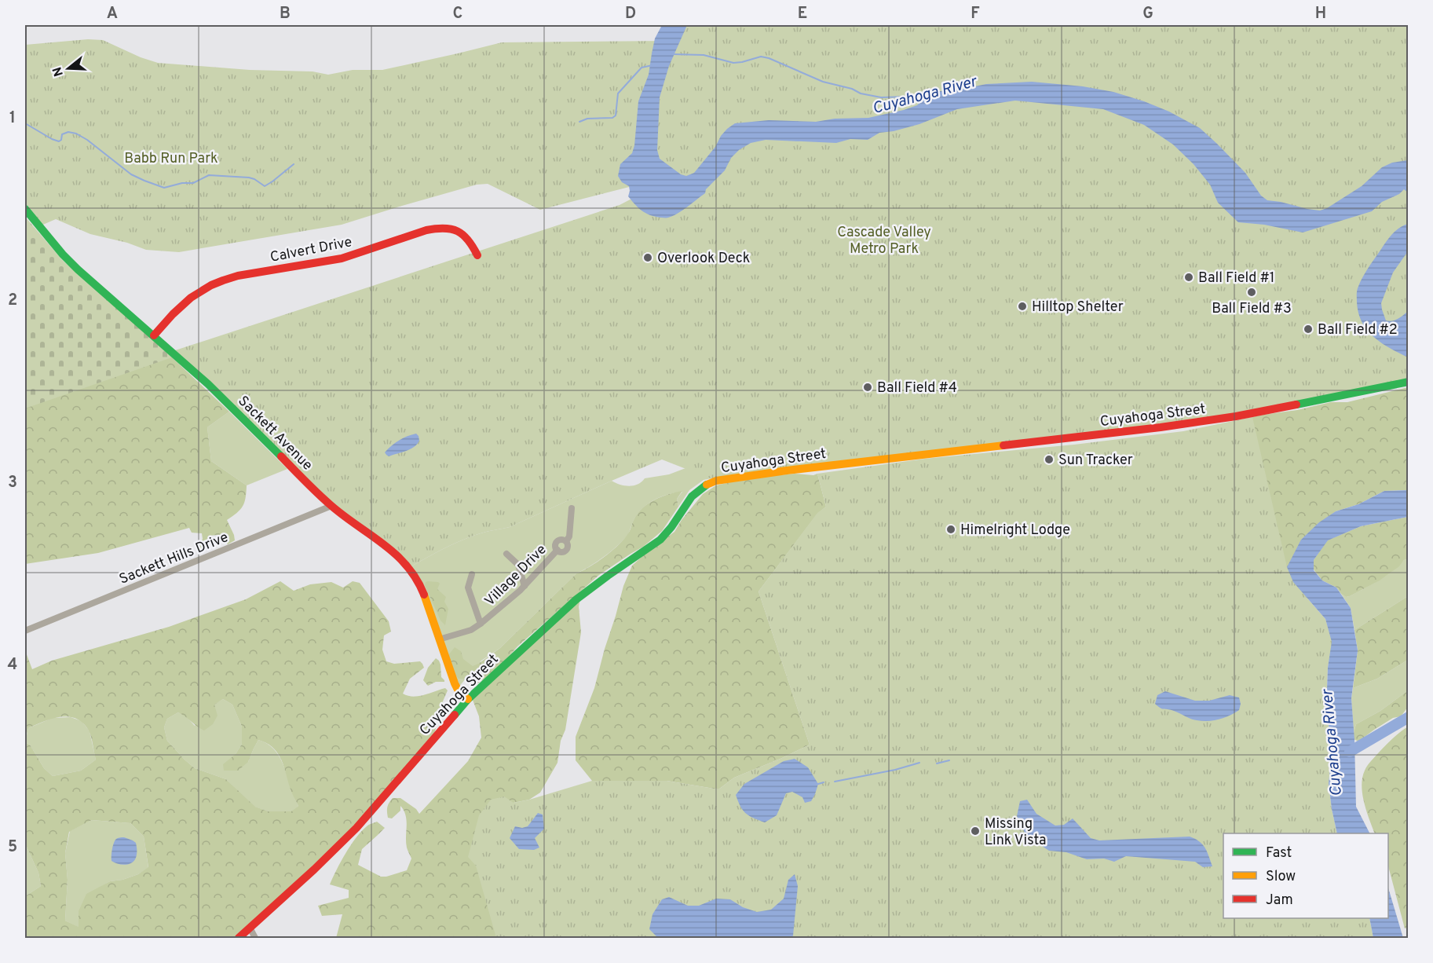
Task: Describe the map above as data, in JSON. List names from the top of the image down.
{
  "streets": {
    "street": [
      "Calvert Drive",
      "Cuyahoga Street",
      "Sackett Avenue",
      "Sackett Hills Drive",
      "Village Drive"
    ]
  },
  "crossings": [
    ["Calvert Drive", "Sackett Avenue"],
    ["Cuyahoga Street", "Sackett Avenue"],
    ["Sackett Avenue", "Sackett Hills Drive"],
    ["Sackett Avenue", "Village Drive"]
  ],
  "water": ["Cuyahoga River"],
  "parks": ["Babb Run Park", "Cascade Valley Metro Park"],
  "places": [
    "Overlook Deck",
    "Ball Field #1",
    "Ball Field #3",
    "Hilltop Shelter",
    "Ball Field #2",
    "Ball Field #4",
    "Sun Tracker",
    "Himelright Lodge",
    "Missing Link Vista"
  ],
  "legend": ["Fast", "Slow", "Jam"],
  "north": "left",
  "grid": {
    "columns": [
      "A",
      "B",
      "C",
      "D",
      "E",
      "F",
      "G",
      "H"
    ],
    "rows": [
      "1",
      "2",
      "3",
      "4",
      "5"
    ]
  }
}
